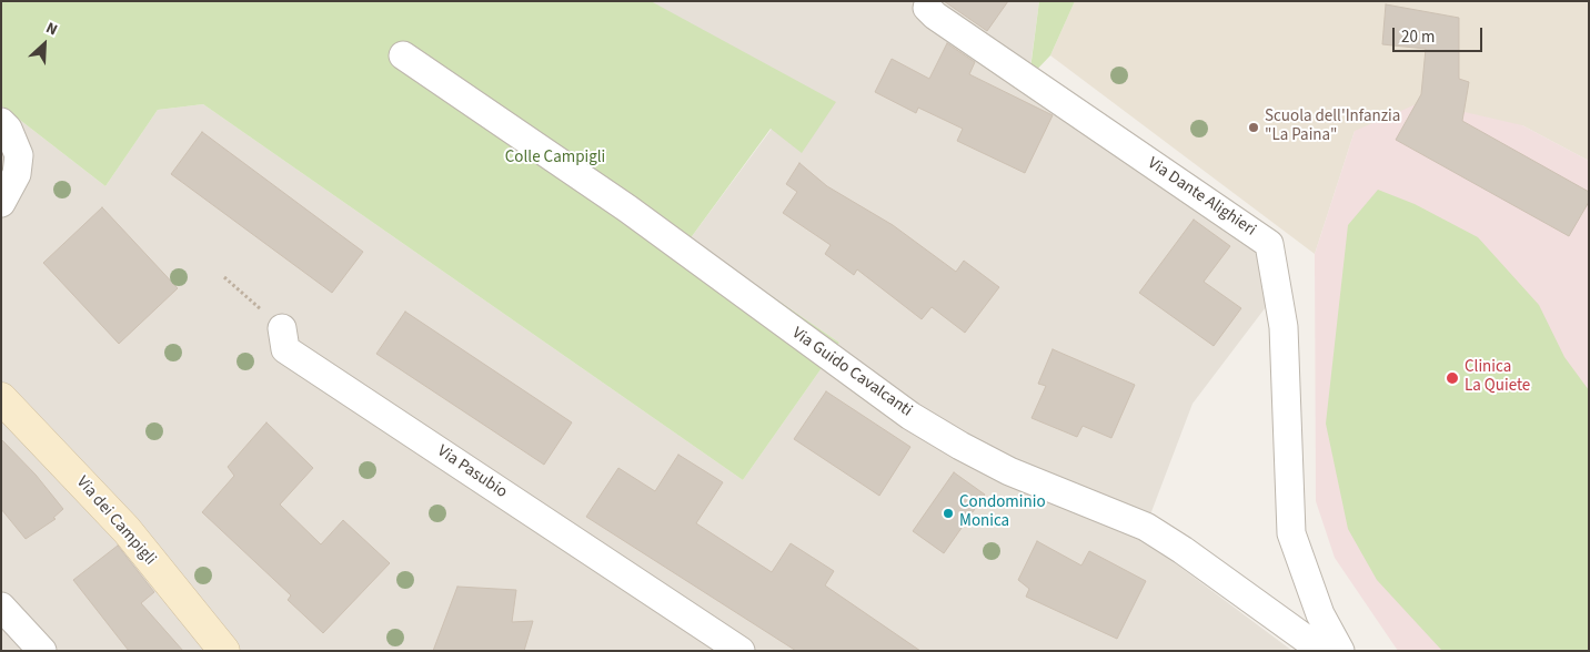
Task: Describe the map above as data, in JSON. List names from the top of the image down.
{
  "streets": {
    "street": [
      "Via Dante Alighieri",
      "Via Guido Cavalcanti",
      "Via Pasubio",
      "Via dei Campigli"
    ]
  },
  "parks": ["Colle Campigli"],
  "places": ["Scuola dell'Infanzia \"La Paina\"", "Clinica La Quiete", "Condominio Monica"],
  "scale_bar": "20 m",
  "north": "top right"
}
